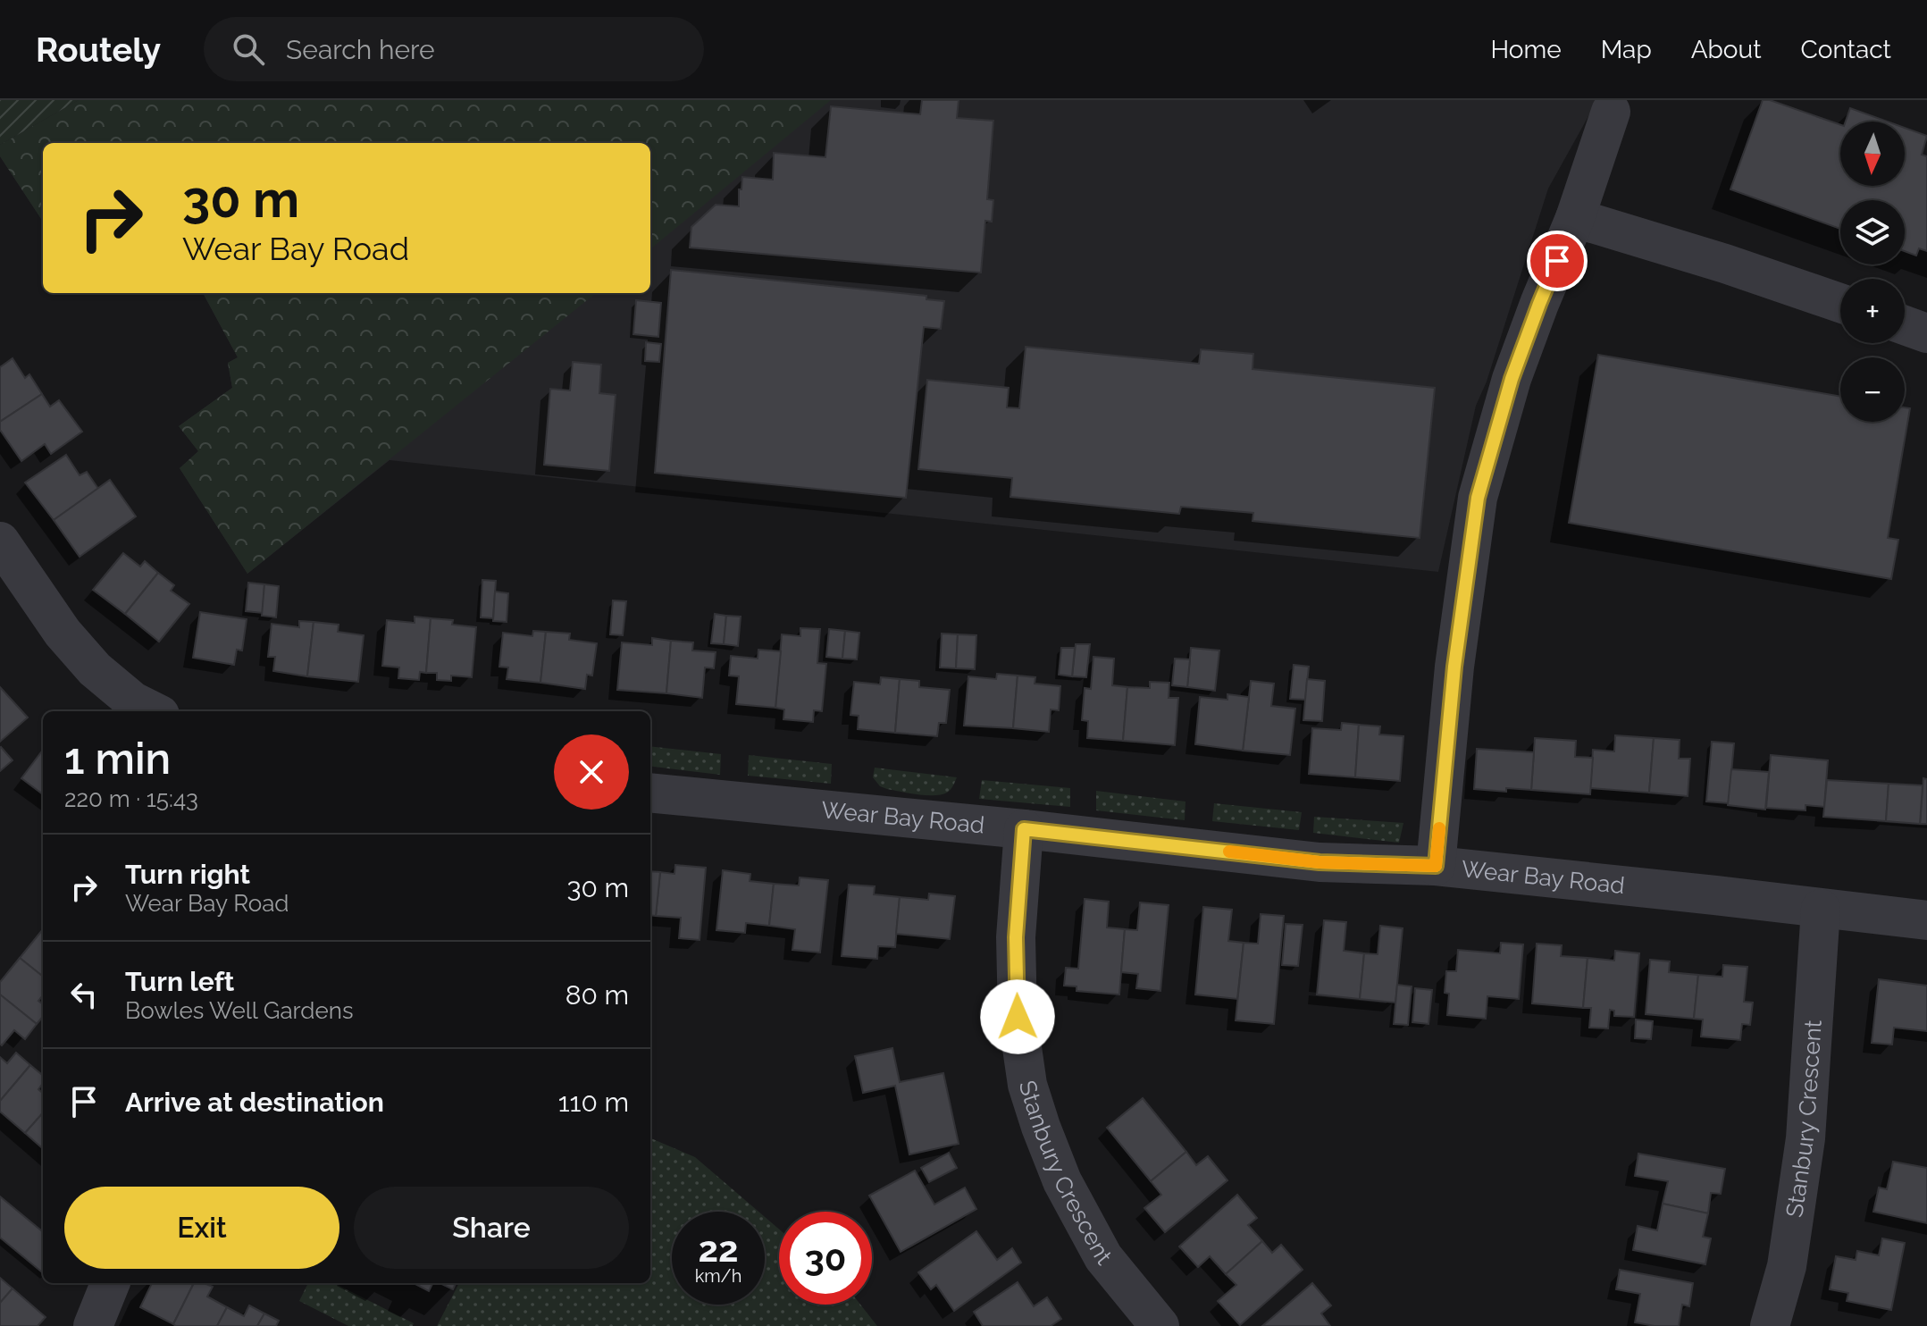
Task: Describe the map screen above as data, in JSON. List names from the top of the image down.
{
  "streets": {
    "street": ["Wear Bay Road", "Stanbury Crescent"]
  },
  "crossings": [
    ["Wear Bay Road", "Stanbury Crescent"]
  ],
  "north": "bottom",
  "page": {
    "header": "Routely",
    "search": "Search here",
    "nav": [
      "Home",
      "Map",
      "About",
      "Contact"
    ],
    "map_buttons": ["+", "−"],
    "turn": ["30 m", "Wear Bay Road"],
    "heading": ["1 min", "220 m · 15:43"],
    "list": [
      {
        "name": "Turn right",
        "note": "Wear Bay Road",
        "value": "30 m"
      },
      {
        "name": "Turn left",
        "note": "Bowles Well Gardens",
        "value": "80 m"
      },
      {
        "name": "Arrive at destination",
        "value": "110 m"
      }
    ],
    "buttons": ["Exit", "Share"],
    "speed": "22 km/h",
    "limit": "30"
  }
}
